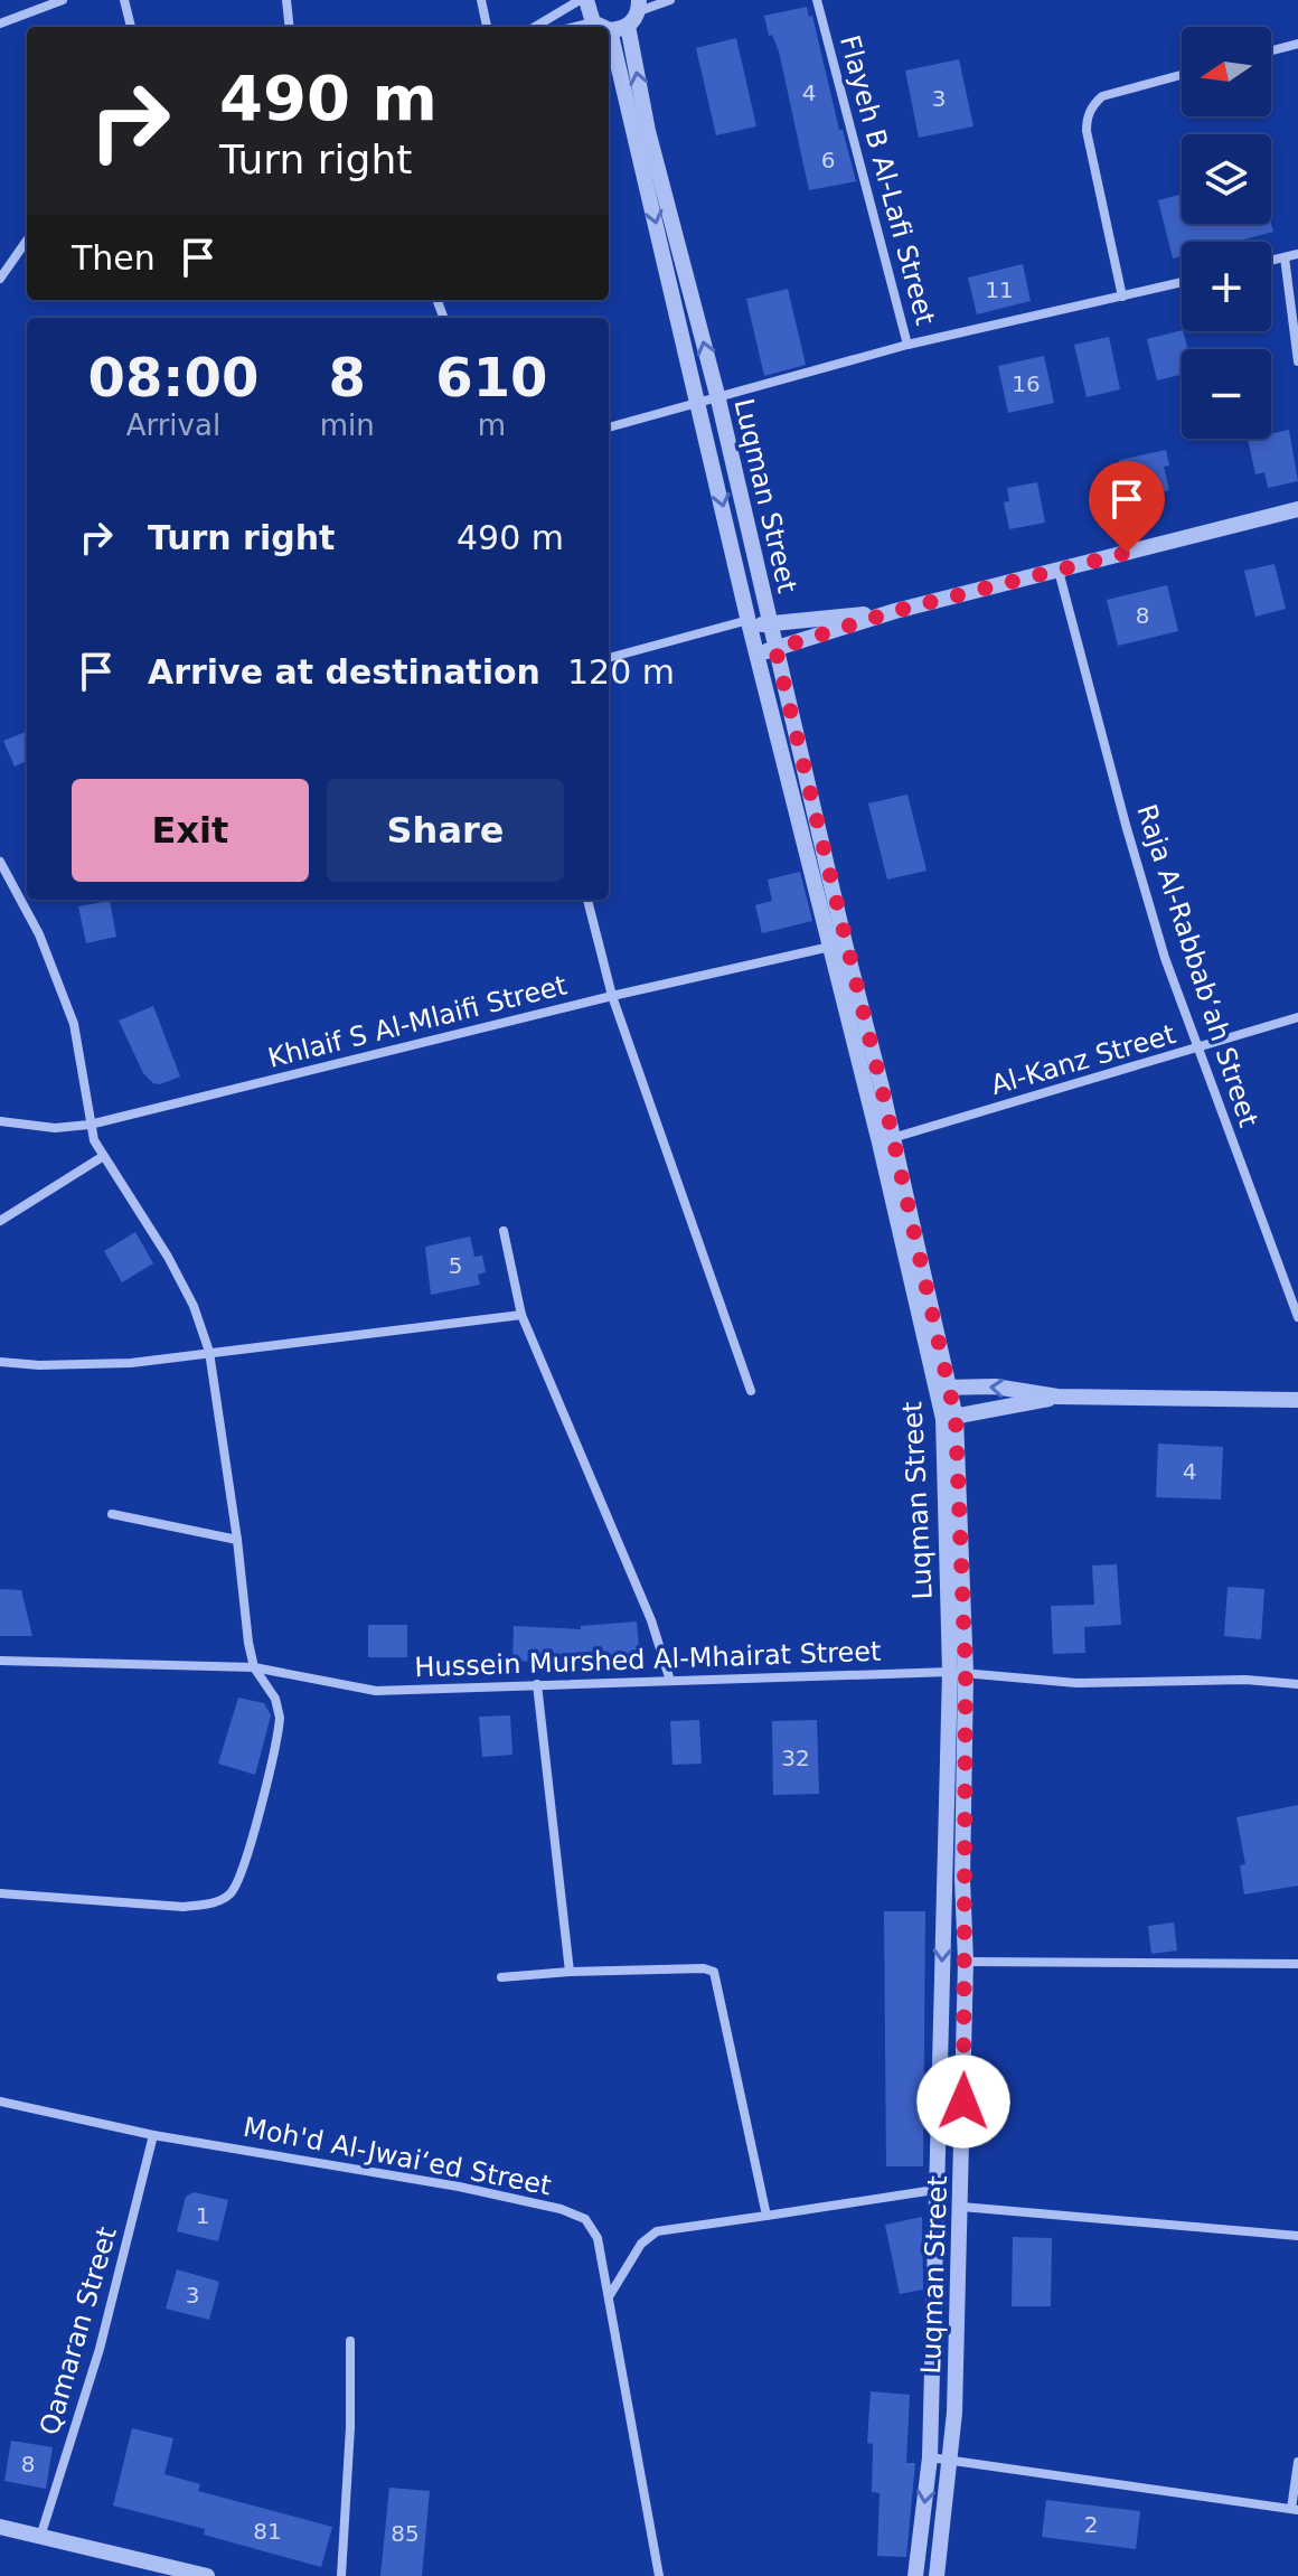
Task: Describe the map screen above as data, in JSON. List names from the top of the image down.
{
  "streets": {
    "street": [
      "Flayeh B Al-Lafi Street",
      "Luqman Street",
      "Raja Al-Rabbab‘ah Street",
      "Khlaif S Al-Mlaifi Street",
      "Al-Kanz Street",
      "Hussein Murshed Al-Mhairat Street",
      "Moh'd Al-Jwai‘ed Street",
      "Qamaran Street"
    ]
  },
  "crossings": [
    ["Luqman Street", "Khlaif S Al-Mlaifi Street"],
    ["Luqman Street", "Al-Kanz Street"],
    ["Luqman Street", "Hussein Murshed Al-Mhairat Street"],
    ["Raja Al-Rabbab‘ah Street", "Al-Kanz Street"],
    ["Moh'd Al-Jwai‘ed Street", "Qamaran Street"]
  ],
  "house_numbers": [
    "4",
    "3",
    "6",
    "11",
    "16",
    "8",
    "5",
    "4",
    "32",
    "1",
    "3",
    "8",
    "2",
    "81",
    "85"
  ],
  "north": "left",
  "page": {
    "map_buttons": ["+", "−"],
    "turn": ["490 m", "Turn right"],
    "then": "Then",
    "eta": [
      "08:00",
      "Arrival",
      "8",
      "min",
      "610",
      "m"
    ],
    "list": [
      {
        "name": "Turn right",
        "value": "490 m"
      },
      {
        "name": "Arrive at destination",
        "value": "120 m"
      }
    ],
    "buttons": ["Exit", "Share"]
  }
}
